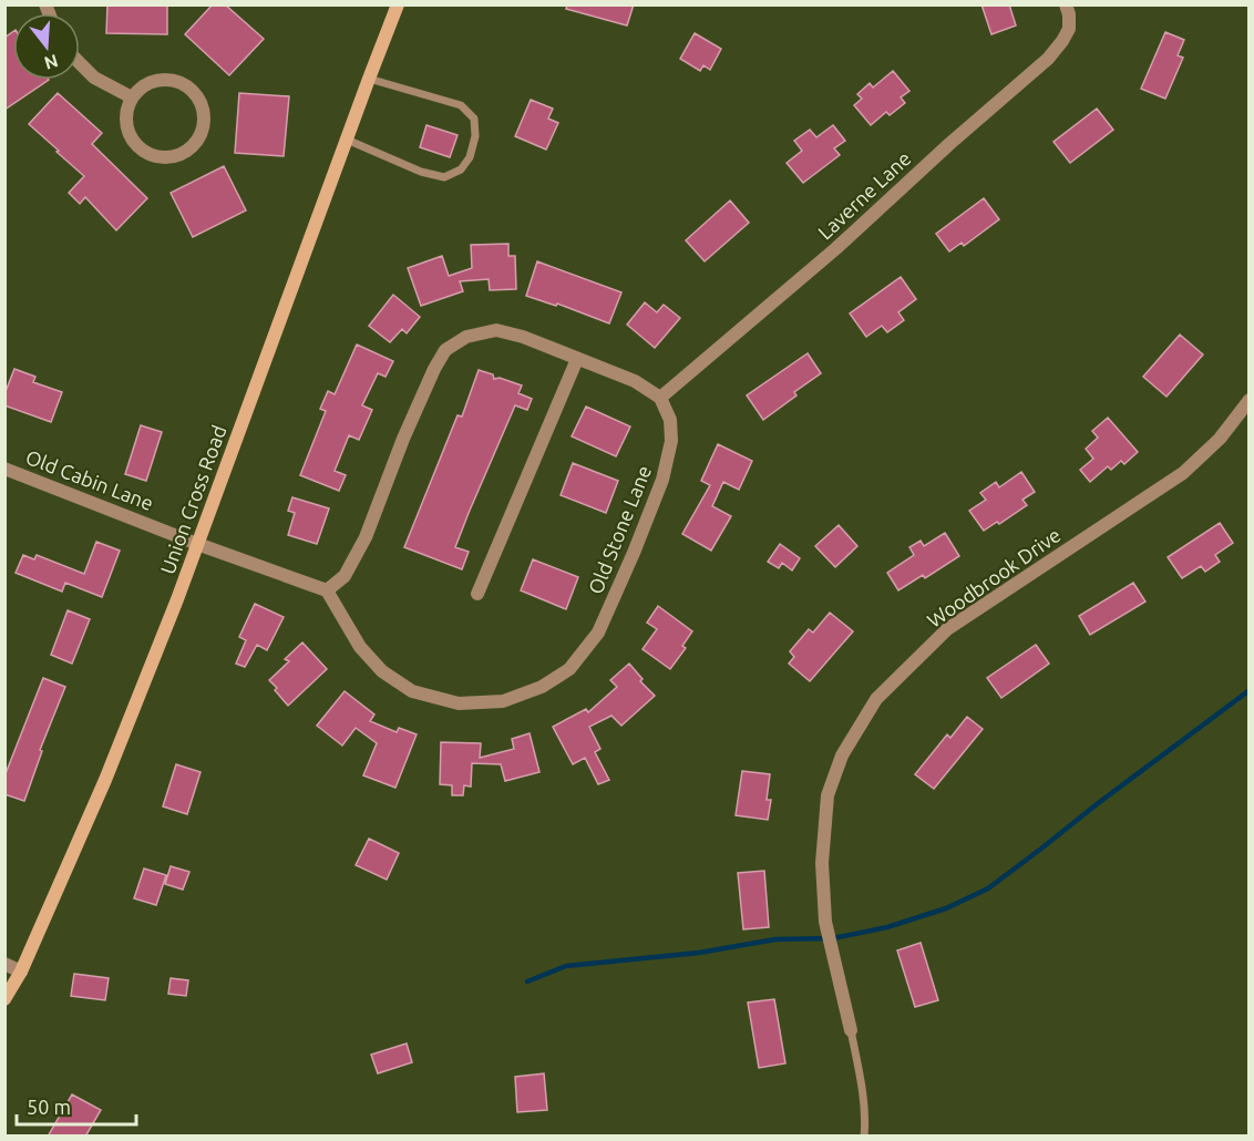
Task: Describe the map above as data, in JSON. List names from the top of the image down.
{
  "streets": {
    "main road": ["Union Cross Road"],
    "street": [
      "Laverne Lane",
      "Old Cabin Lane",
      "Old Stone Lane",
      "Woodbrook Drive"
    ]
  },
  "crossings": [
    ["Laverne Lane", "Old Stone Lane"],
    ["Old Cabin Lane", "Union Cross Road"]
  ],
  "scale_bar": "50 m",
  "north": "bottom"
}
